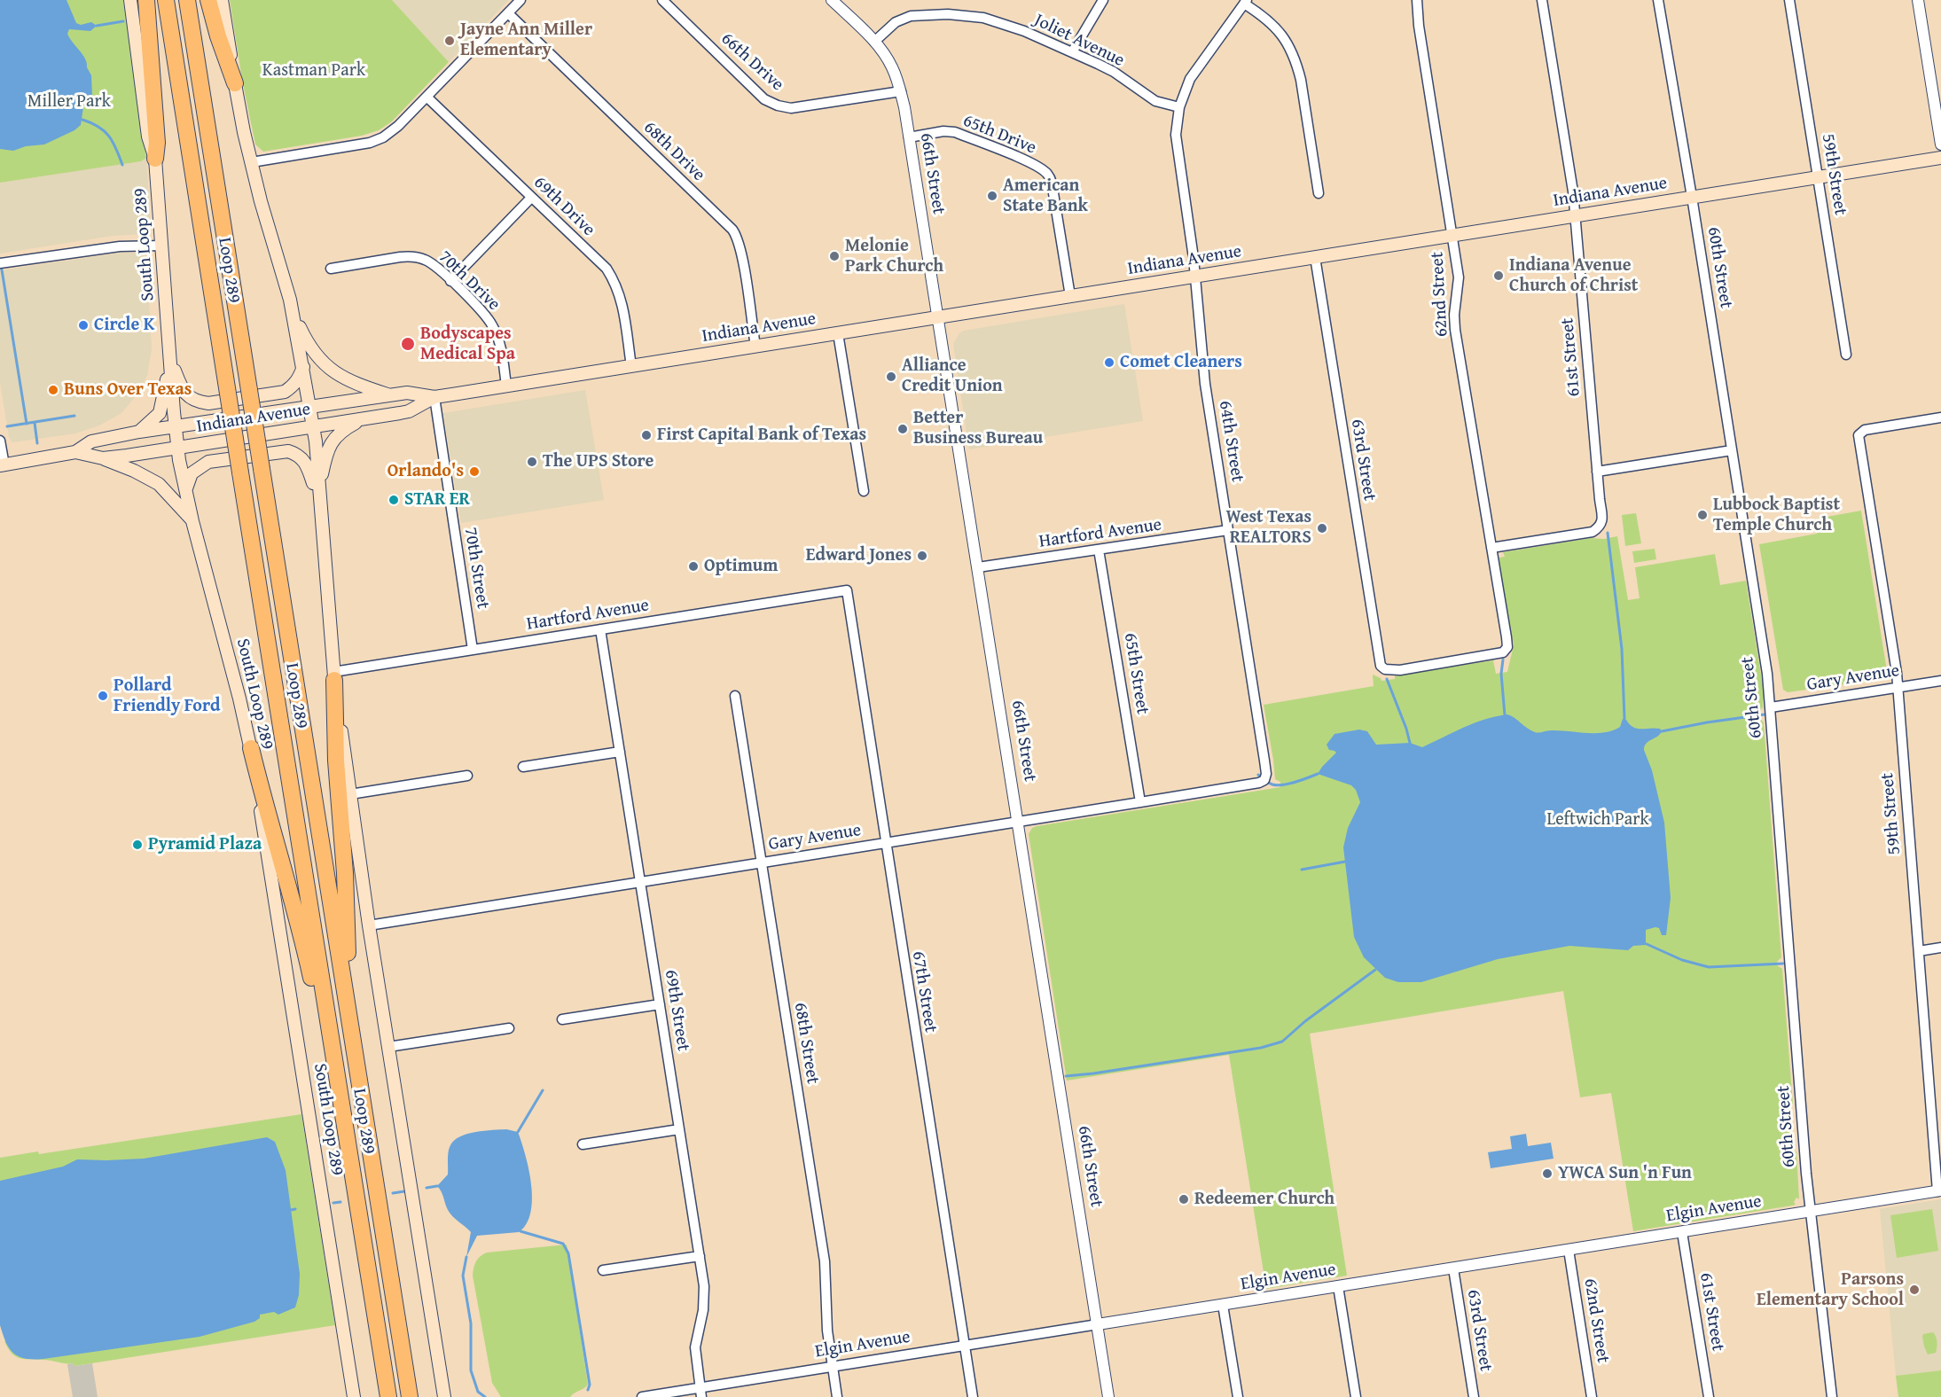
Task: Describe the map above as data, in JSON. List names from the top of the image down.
{
  "streets": {
    "highway": ["Loop 289"],
    "main road": ["Indiana Avenue", "South Loop 289"],
    "street": [
      "Joliet Avenue",
      "66th Drive",
      "65th Drive",
      "68th Drive",
      "66th Street",
      "59th Street",
      "69th Drive",
      "60th Street",
      "70th Drive",
      "62nd Street",
      "61st Street",
      "64th Street",
      "63rd Street",
      "Hartford Avenue",
      "70th Street",
      "65th Street",
      "Gary Avenue",
      "67th Street",
      "69th Street",
      "68th Street",
      "Elgin Avenue"
    ]
  },
  "crossings": [
    ["Joliet Avenue", "66th Street"],
    ["Joliet Avenue", "64th Street"],
    ["66th Drive", "66th Street"],
    ["65th Drive", "66th Street"],
    ["65th Drive", "Indiana Avenue"],
    ["68th Drive", "Indiana Avenue"],
    ["66th Street", "Indiana Avenue"],
    ["66th Street", "Hartford Avenue"],
    ["66th Street", "Gary Avenue"],
    ["66th Street", "Elgin Avenue"],
    ["59th Street", "Indiana Avenue"],
    ["59th Street", "Gary Avenue"],
    ["59th Street", "Elgin Avenue"],
    ["Indiana Avenue", "69th Drive"],
    ["Indiana Avenue", "South Loop 289"],
    ["Indiana Avenue", "60th Street"],
    ["Indiana Avenue", "70th Drive"],
    ["Indiana Avenue", "62nd Street"],
    ["Indiana Avenue", "61st Street"],
    ["Indiana Avenue", "64th Street"],
    ["Indiana Avenue", "63rd Street"],
    ["Indiana Avenue", "70th Street"],
    ["60th Street", "Gary Avenue"],
    ["60th Street", "Elgin Avenue"],
    ["62nd Street", "61st Street"],
    ["62nd Street", "63rd Street"],
    ["62nd Street", "Elgin Avenue"],
    ["61st Street", "Elgin Avenue"],
    ["64th Street", "Hartford Avenue"],
    ["64th Street", "Gary Avenue"],
    ["63rd Street", "Elgin Avenue"],
    ["Hartford Avenue", "70th Street"],
    ["Hartford Avenue", "65th Street"],
    ["Hartford Avenue", "67th Street"],
    ["Hartford Avenue", "69th Street"],
    ["65th Street", "Gary Avenue"],
    ["Gary Avenue", "67th Street"],
    ["Gary Avenue", "69th Street"],
    ["Gary Avenue", "68th Street"],
    ["67th Street", "Elgin Avenue"],
    ["69th Street", "Elgin Avenue"],
    ["68th Street", "Elgin Avenue"]
  ],
  "parks": ["Kastman Park", "Miller Park", "Leftwich Park"],
  "places": [
    "Jayne Ann Miller Elementary",
    "American State Bank",
    "Melonie Park Church",
    "Indiana Avenue Church of Christ",
    "Circle K",
    "Bodyscapes Medical Spa",
    "Comet Cleaners",
    "Alliance Credit Union",
    "Buns Over Texas",
    "Better Business Bureau",
    "First Capital Bank of Texas",
    "The UPS Store",
    "Orlando's",
    "STAR ER",
    "Lubbock Baptist Temple Church",
    "West Texas REALTORS",
    "Edward Jones",
    "Optimum",
    "Pollard Friendly Ford",
    "Pyramid Plaza",
    "YWCA Sun 'n Fun",
    "Redeemer Church",
    "Parsons Elementary School"
  ]
}
